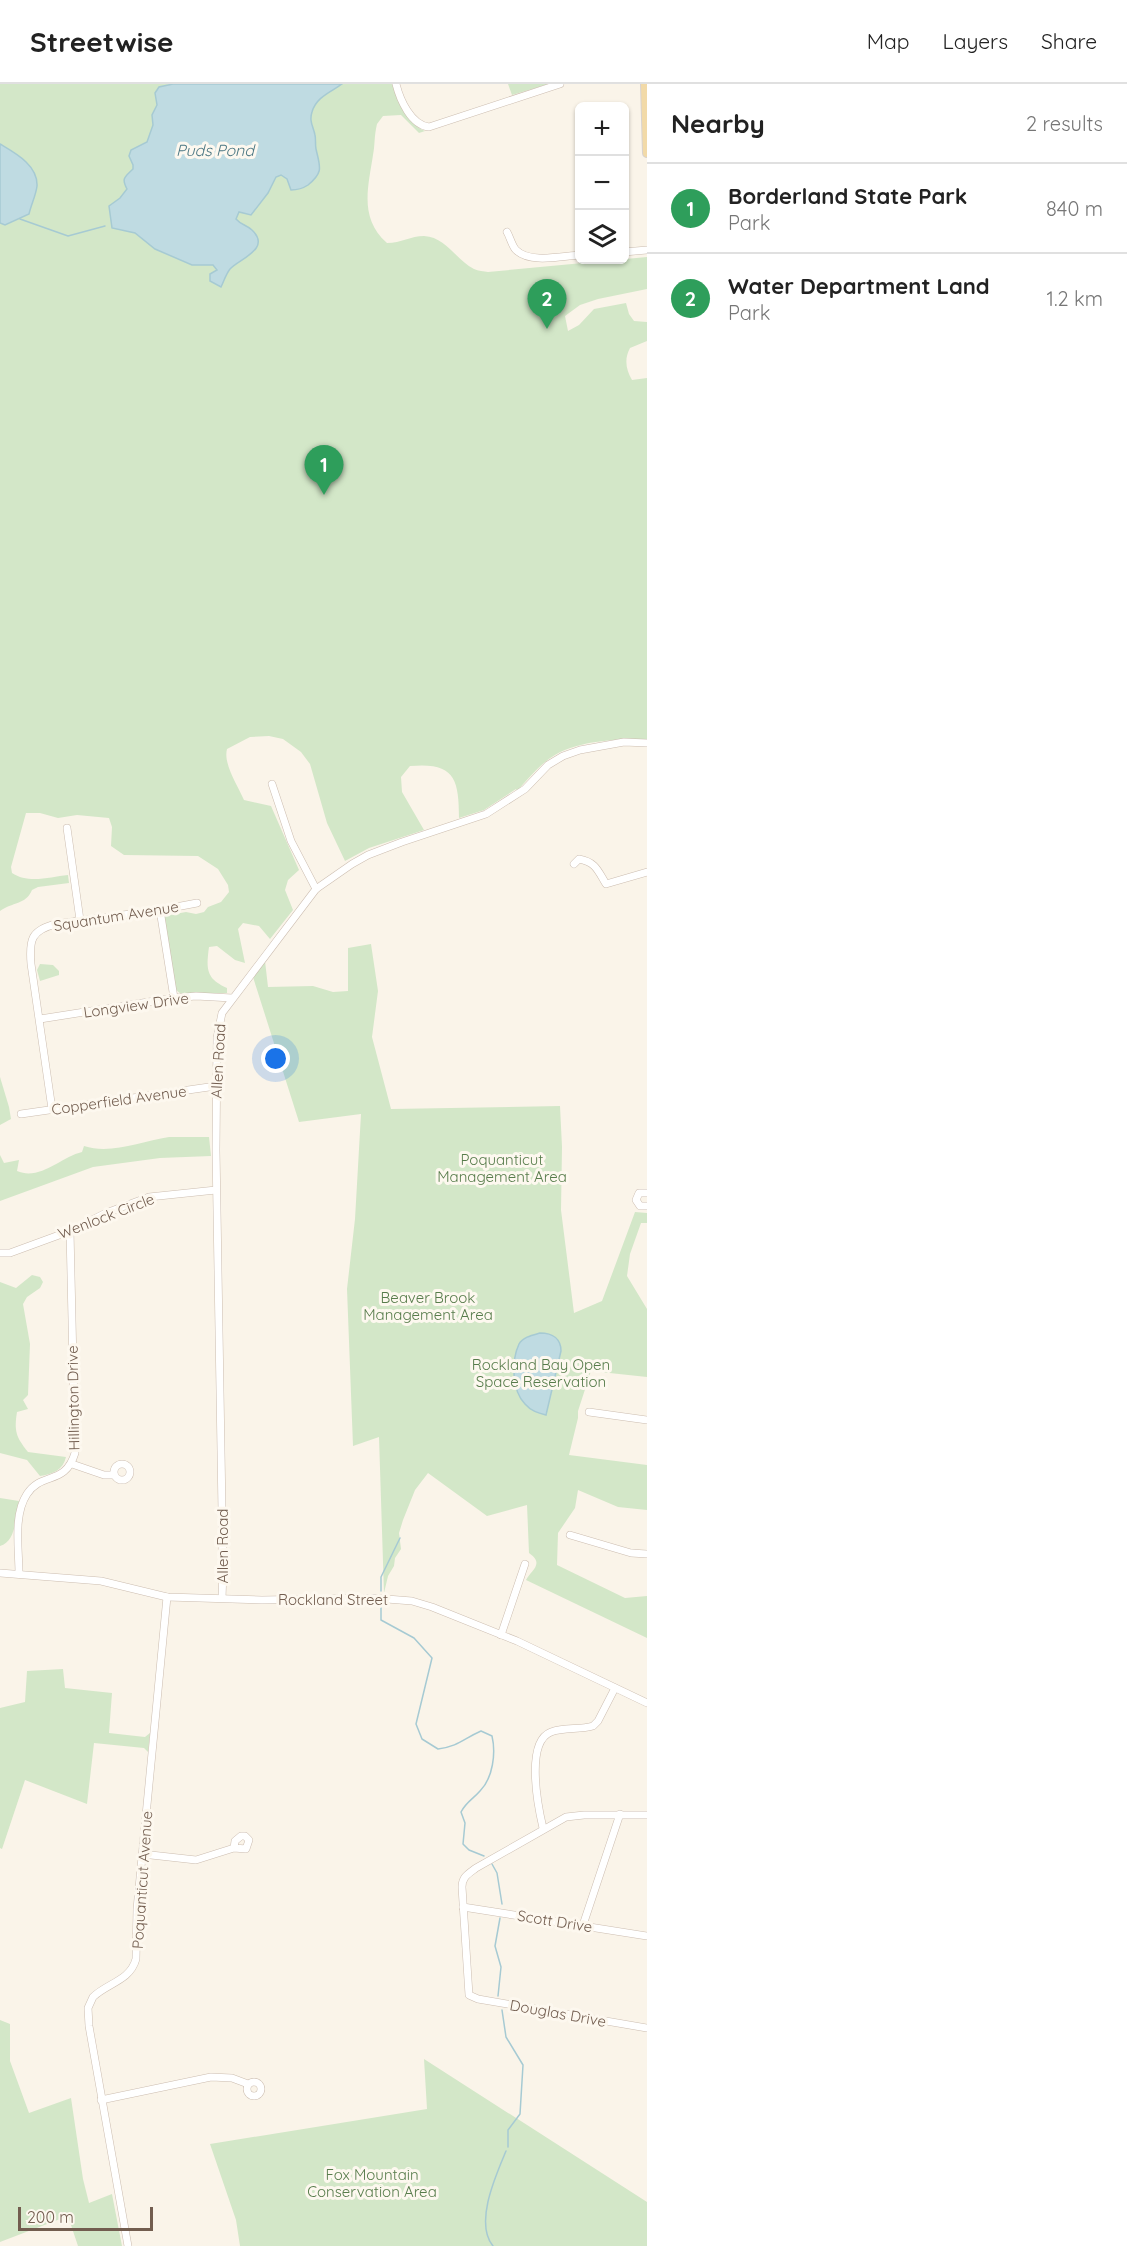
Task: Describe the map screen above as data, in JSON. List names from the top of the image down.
{
  "streets": {
    "street": [
      "Squantum Avenue",
      "Longview Drive",
      "Allen Road",
      "Copperfield Avenue",
      "Wenlock Circle",
      "Hillington Drive",
      "Rockland Street",
      "Poquanticut Avenue",
      "Scott Drive",
      "Douglas Drive"
    ]
  },
  "crossings": [
    ["Squantum Avenue", "Longview Drive"],
    ["Squantum Avenue", "Copperfield Avenue"],
    ["Longview Drive", "Allen Road"],
    ["Allen Road", "Copperfield Avenue"],
    ["Allen Road", "Wenlock Circle"],
    ["Allen Road", "Rockland Street"],
    ["Wenlock Circle", "Hillington Drive"],
    ["Hillington Drive", "Rockland Street"],
    ["Rockland Street", "Poquanticut Avenue"],
    ["Scott Drive", "Douglas Drive"]
  ],
  "water": ["Puds Pond"],
  "parks": [
    "Poquanticut Management Area",
    "Beaver Brook Management Area",
    "Rockland Bay Open Space Reservation",
    "Fox Mountain Conservation Area"
  ],
  "scale_bar": "200 m",
  "page": {
    "header": "Streetwise",
    "nav": ["Map", "Layers", "Share"],
    "heading": ["Nearby", "2 results"],
    "map_buttons": ["+", "−"],
    "list": [
      {
        "mark": "1",
        "name": "Borderland State Park",
        "note": "Park",
        "value": "840 m"
      },
      {
        "mark": "2",
        "name": "Water Department Land",
        "note": "Park",
        "value": "1.2 km"
      }
    ],
    "pins": ["2", "1"],
    "scale": "200 m"
  }
}
